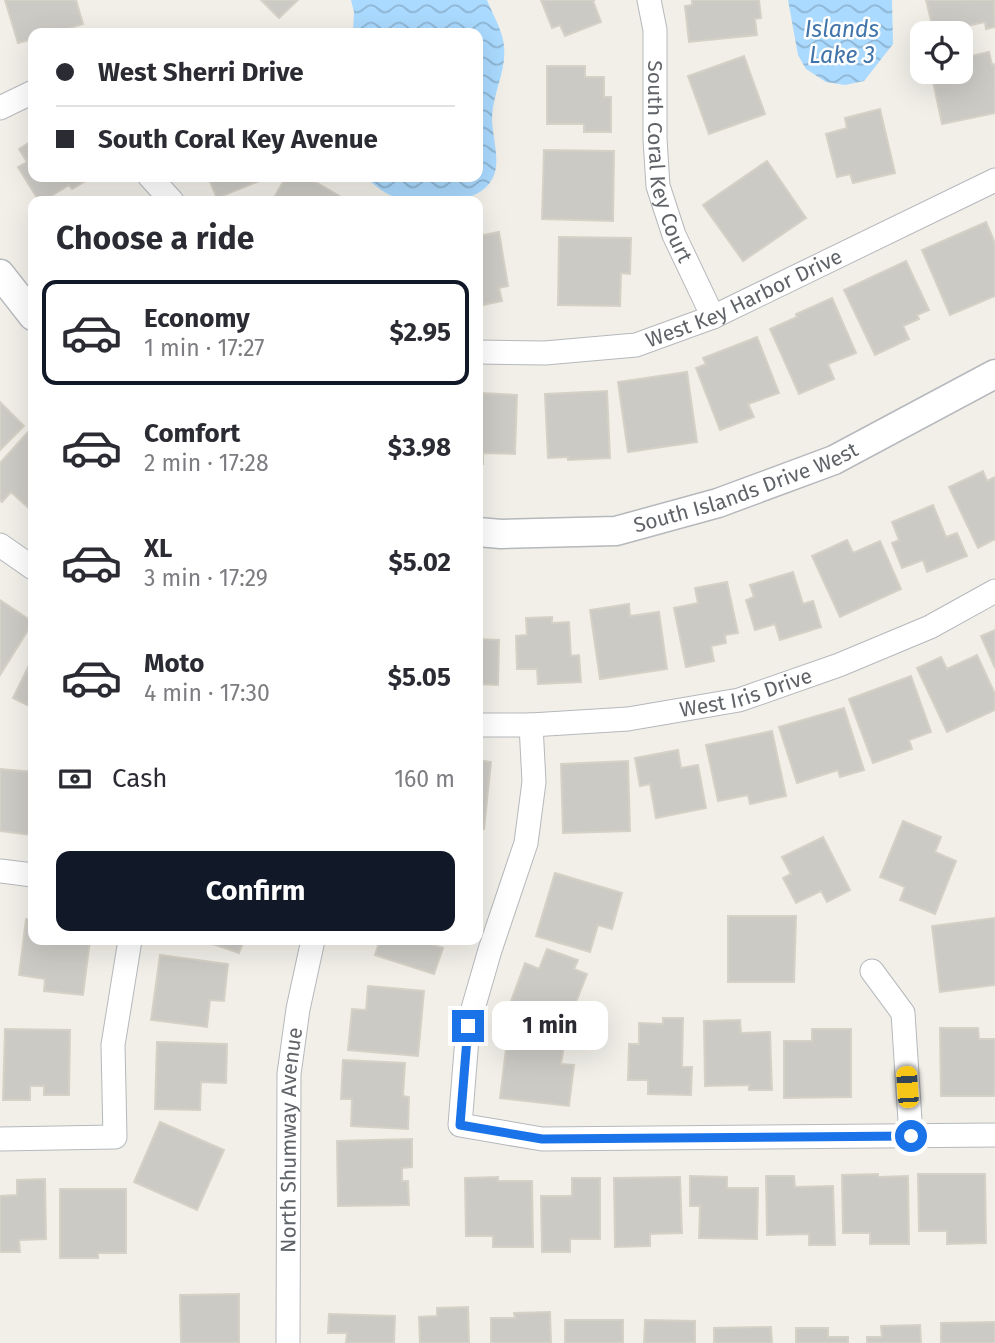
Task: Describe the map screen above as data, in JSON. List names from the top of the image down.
{
  "streets": {
    "street": [
      "South Coral Key Court",
      "West Key Harbor Drive",
      "South Islands Drive West",
      "West Iris Drive",
      "North Shumway Avenue"
    ]
  },
  "crossings": [
    ["South Coral Key Court", "West Key Harbor Drive"]
  ],
  "water": ["Islands Lake 3"],
  "page": {
    "banner": ["West Sherri Drive", "South Coral Key Avenue"],
    "heading": "Choose a ride",
    "list": [
      {
        "name": "Economy",
        "note": "1 min · 17:27",
        "value": "$2.95"
      },
      {
        "name": "Comfort",
        "note": "2 min · 17:28",
        "value": "$3.98"
      },
      {
        "name": "XL",
        "note": "3 min · 17:29",
        "value": "$5.02"
      },
      {
        "name": "Moto",
        "note": "4 min · 17:30",
        "value": "$5.05"
      }
    ],
    "pay": ["Cash", "160 m"],
    "buttons": "Confirm",
    "bubble": "1 min"
  }
}
